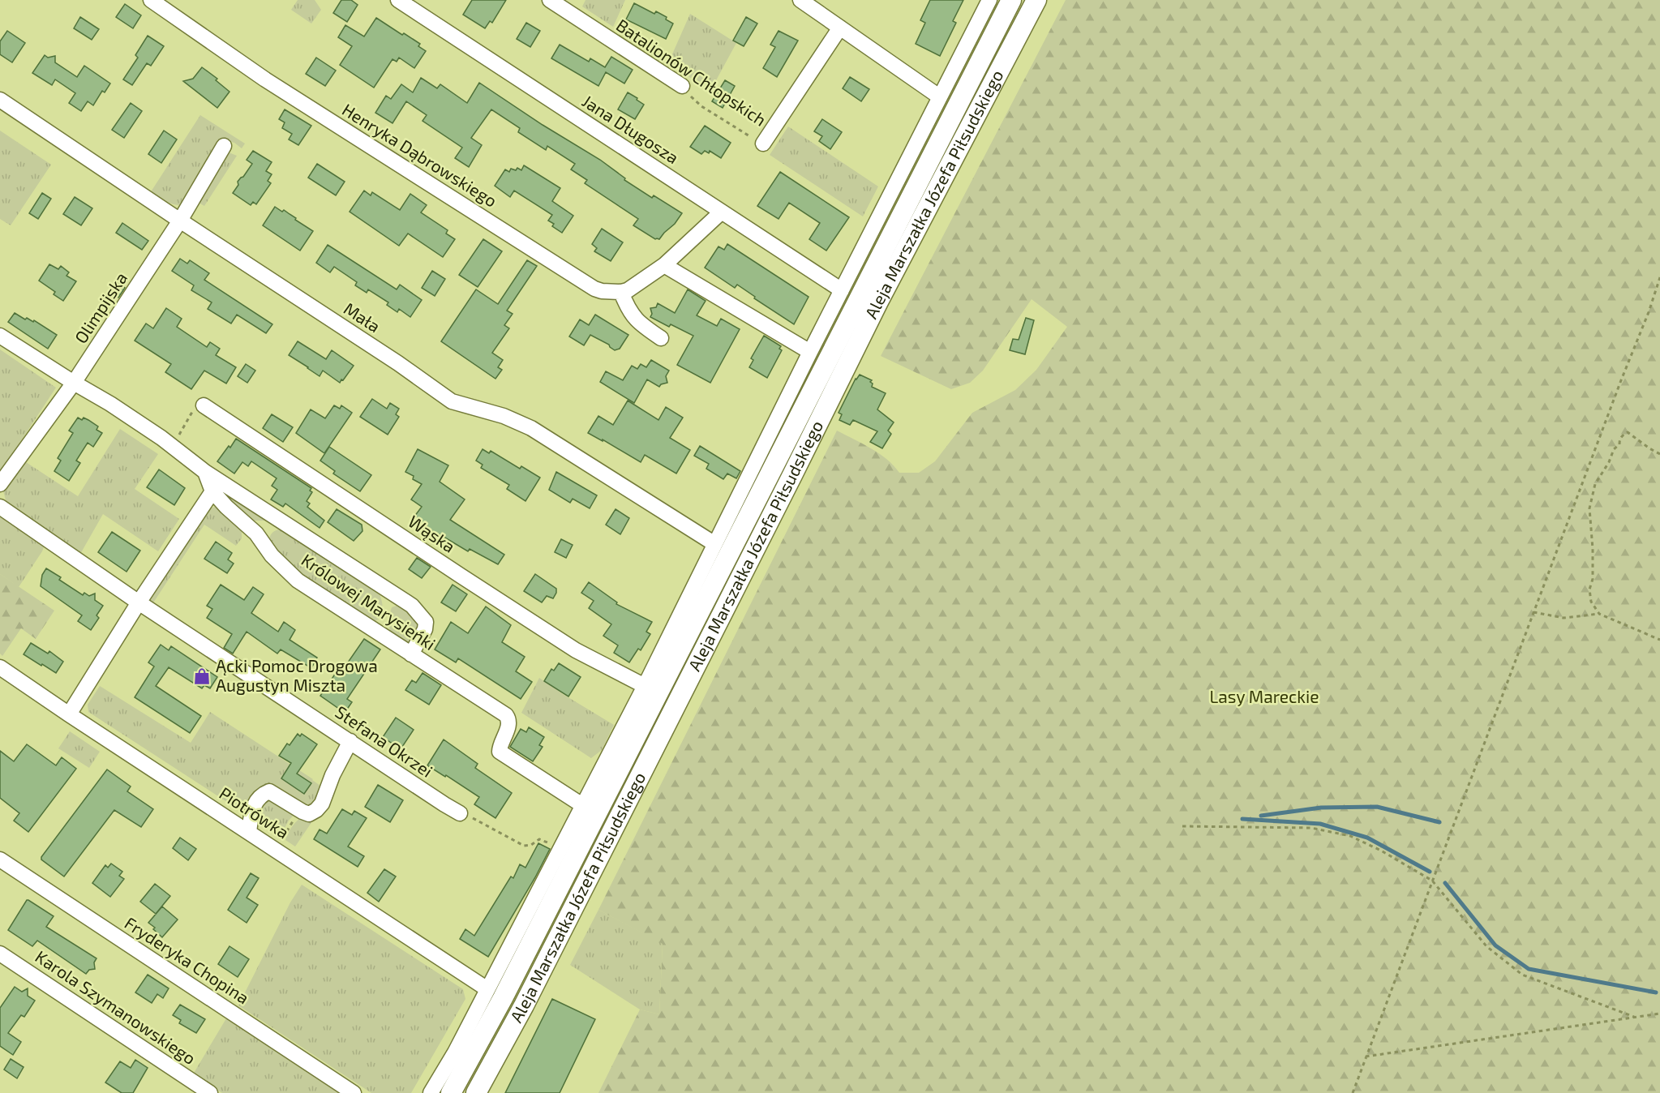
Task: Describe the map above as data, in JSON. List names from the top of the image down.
{
  "streets": {
    "main road": ["Aleja Marszałka Józefa Piłsudskiego"],
    "street": [
      "Batalionów Chłopskich",
      "Jana Długosza",
      "Henryka Dąbrowskiego",
      "Olimpijska",
      "Mała",
      "Wąska",
      "Królowej Marysieńki",
      "Stefana Okrzei",
      "Piotrówka",
      "Fryderyka Chopina",
      "Karola Szymanowskiego"
    ]
  },
  "crossings": [
    ["Olimpijska", "Mała"]
  ],
  "parks": ["Lasy Mareckie"],
  "places": {
    "shop": ["Ącki Pomoc Drogowa Augustyn Miszta"]
  }
}
